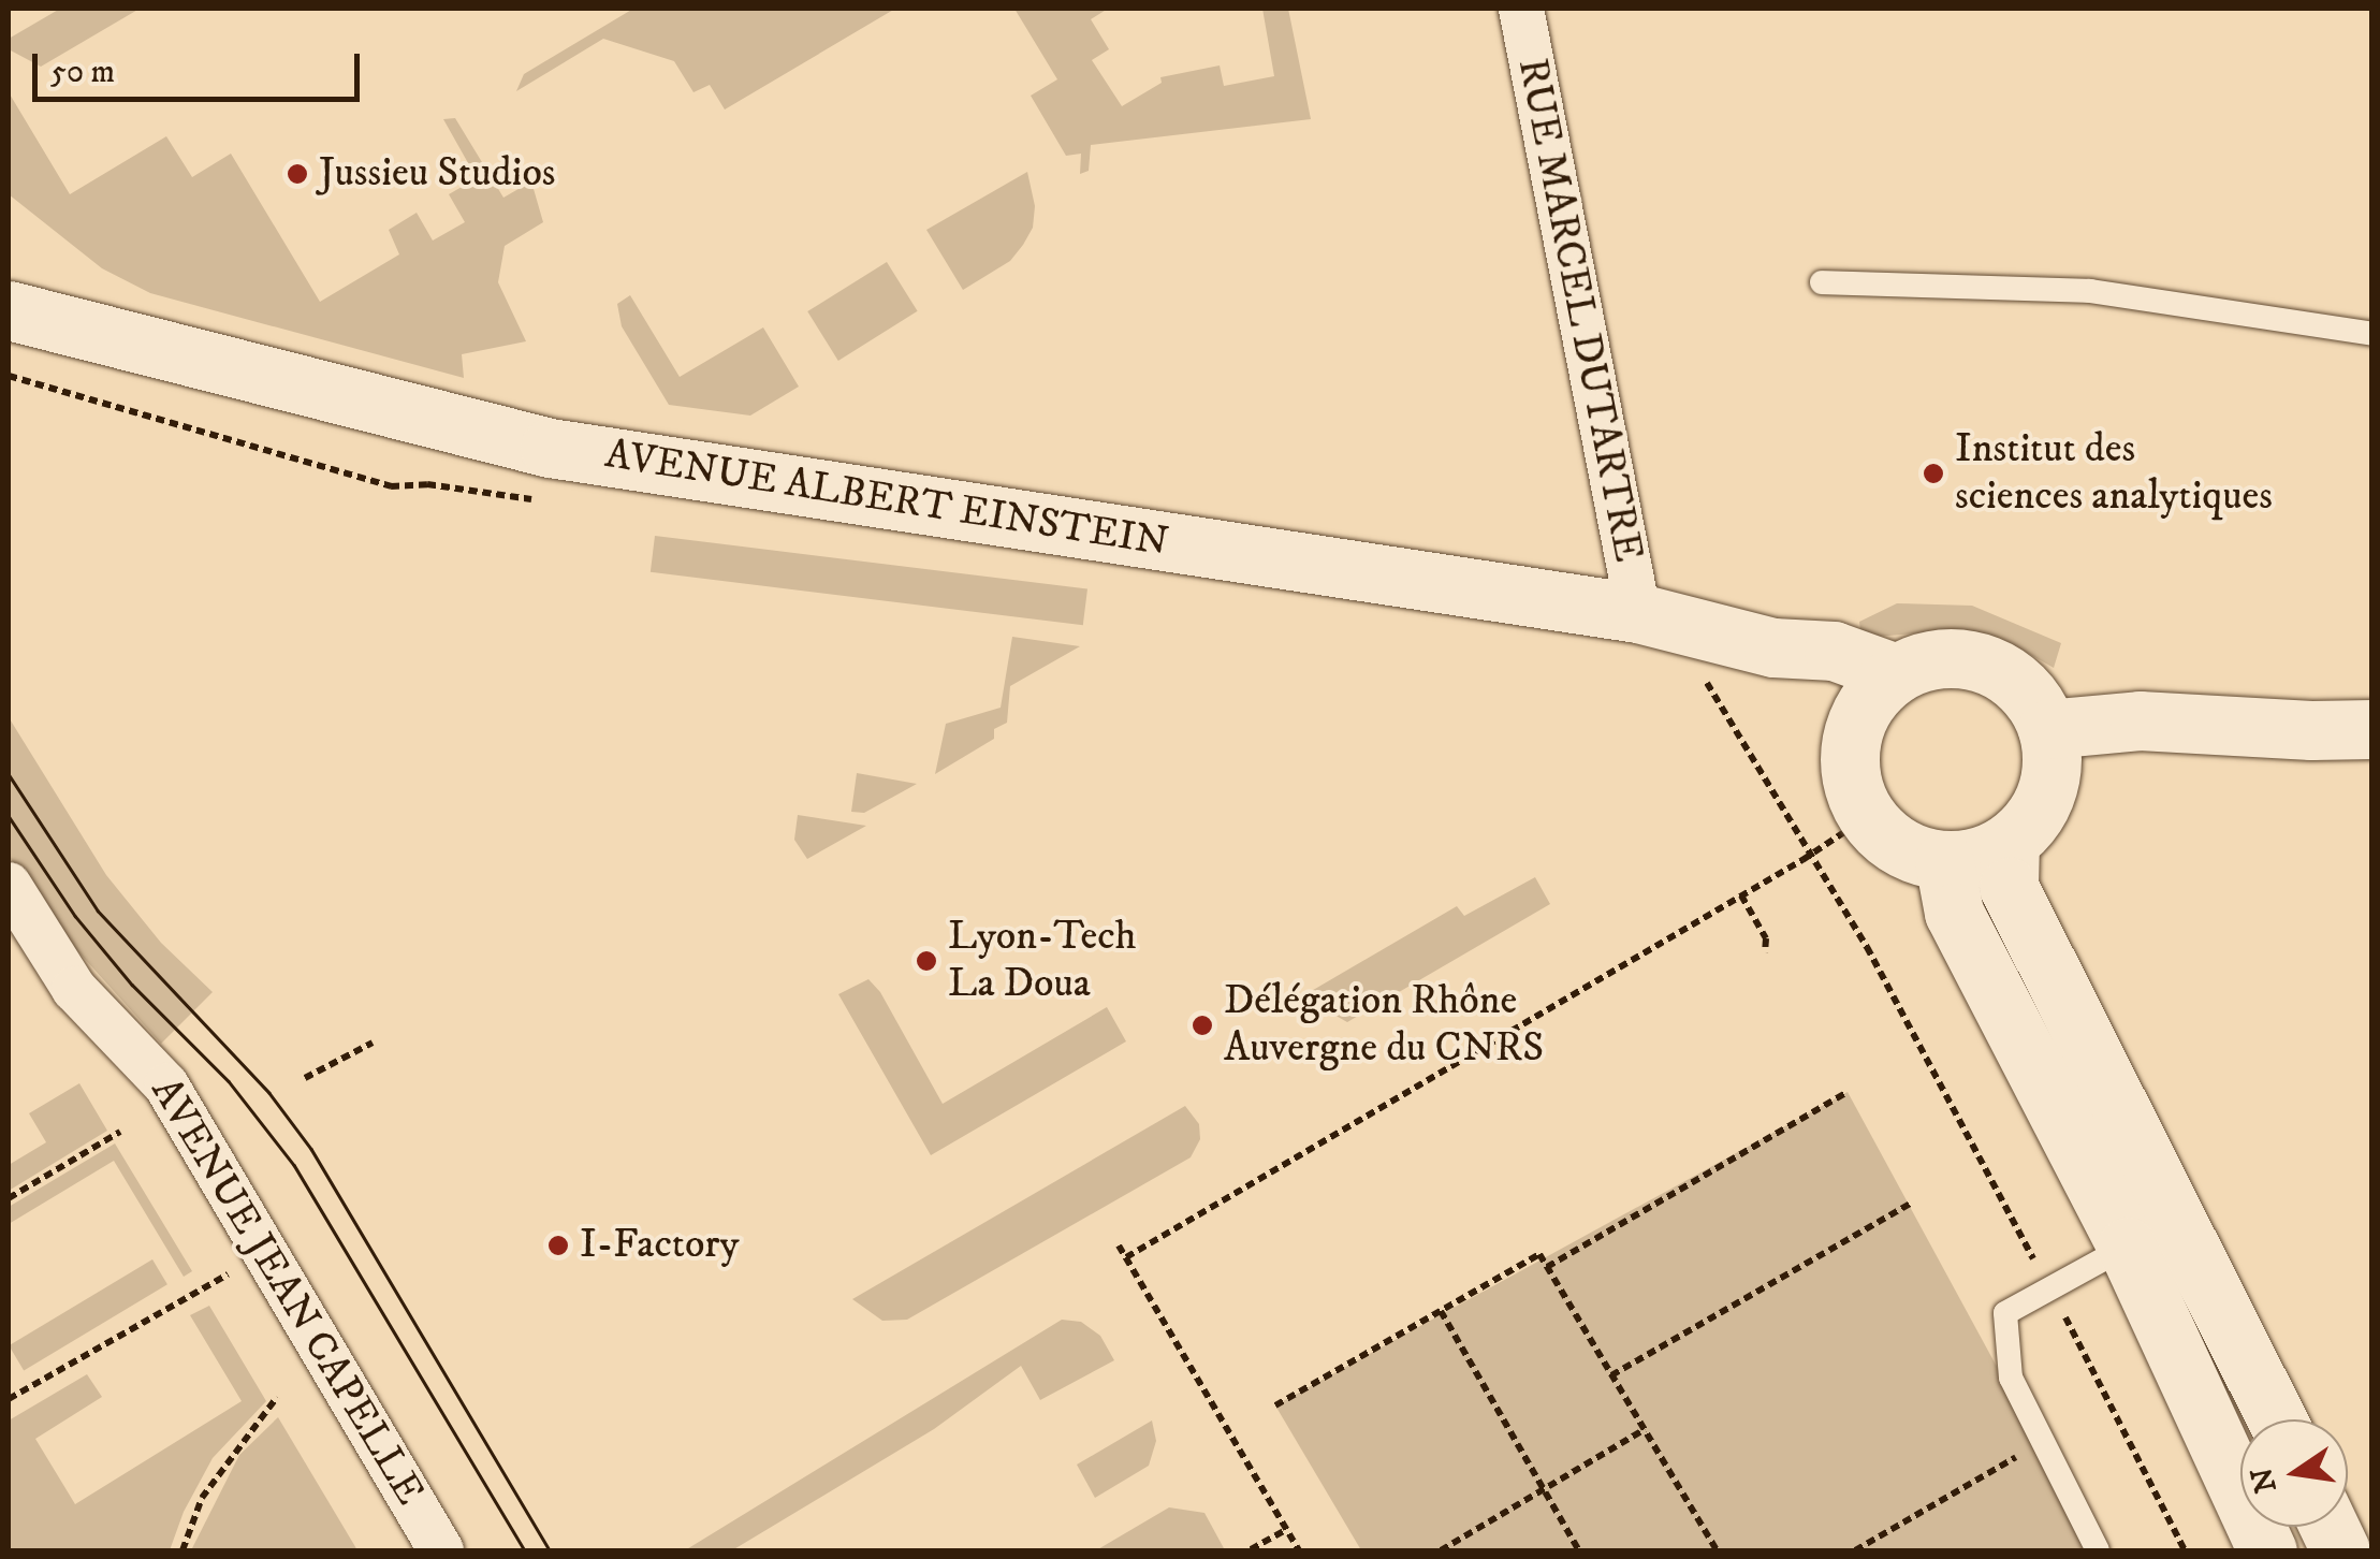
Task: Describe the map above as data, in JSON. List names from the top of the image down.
{
  "streets": {
    "street": ["RUE MARCEL DUTARTRE", "AVENUE ALBERT EINSTEIN", "AVENUE JEAN CAPELLE"]
  },
  "crossings": [
    ["RUE MARCEL DUTARTRE", "AVENUE ALBERT EINSTEIN"]
  ],
  "places": [
    "Jussieu Studios",
    "Institut des sciences analytiques",
    "Lyon-Tech La Doua",
    "Délégation Rhône Auvergne du CNRS",
    "I-Factory"
  ],
  "scale_bar": "50 m",
  "north": "left"
}
